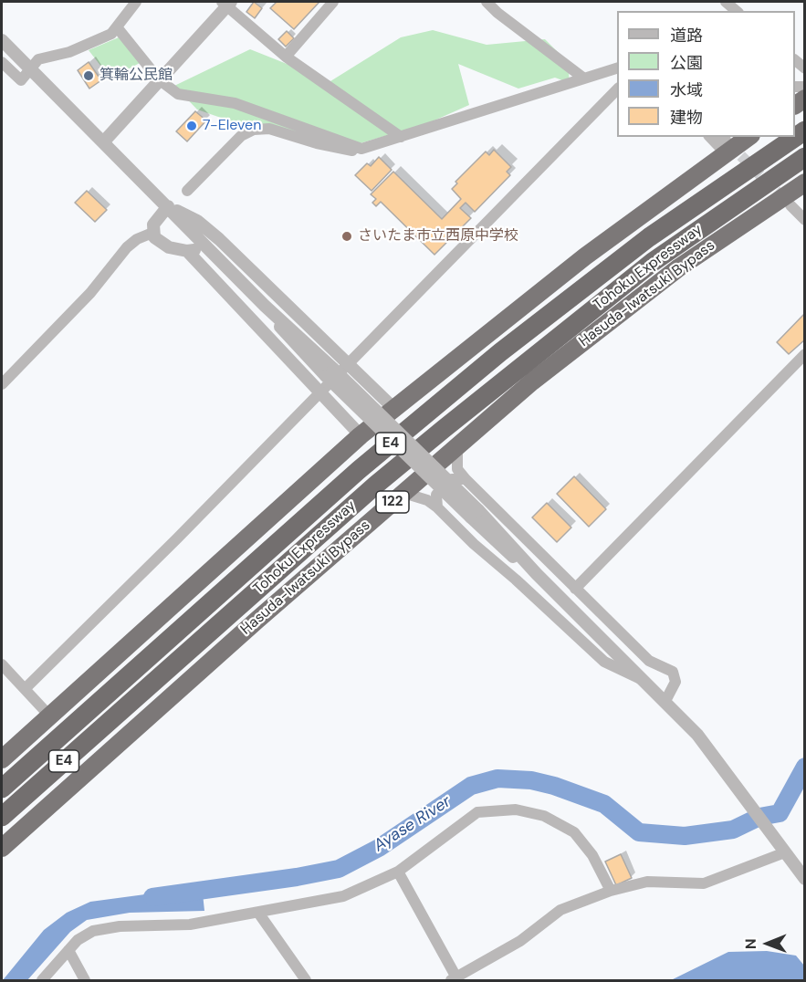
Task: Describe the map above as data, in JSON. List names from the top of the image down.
{
  "streets": {
    "highway": [
      "Tohoku Expressway",
      "Hasuda-Iwatsuki Bypass",
      "E4",
      "122"
    ]
  },
  "water": ["Ayase River"],
  "places": ["箕輪公民館", "7-Eleven", "さいたま市立西原中学校"],
  "legend": [
    "道路",
    "公園",
    "水域",
    "建物"
  ],
  "north": "left"
}
